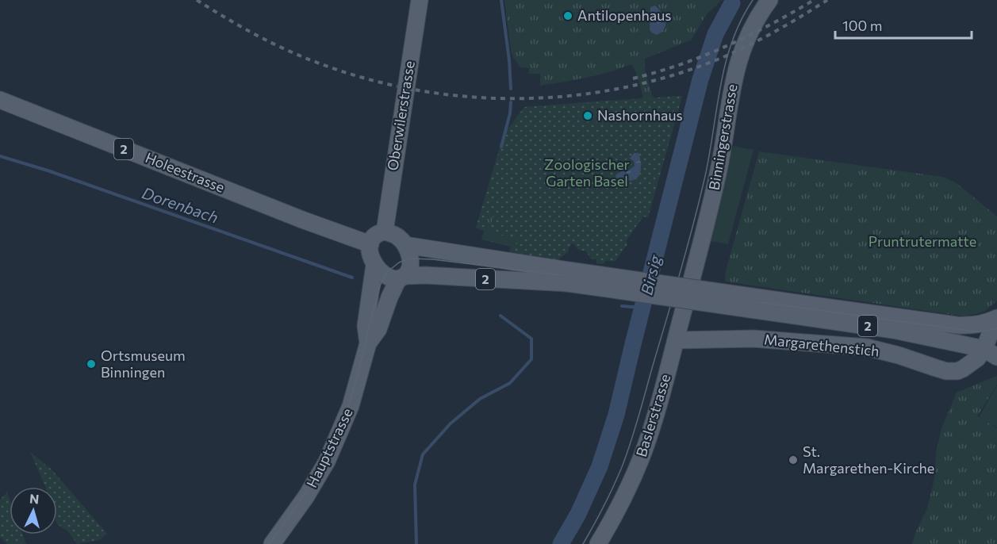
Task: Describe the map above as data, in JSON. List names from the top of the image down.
{
  "streets": {
    "main road": [
      "Oberwilerstrasse",
      "Binningerstrasse",
      "2",
      "Holeestrasse",
      "Margarethenstich",
      "Baslerstrasse",
      "Hauptstrasse"
    ]
  },
  "crossings": [
    ["Oberwilerstrasse", "2"],
    ["Oberwilerstrasse", "Holeestrasse"],
    ["Oberwilerstrasse", "Hauptstrasse"],
    ["Binningerstrasse", "Baslerstrasse"],
    ["2", "Holeestrasse"],
    ["2", "Margarethenstich"],
    ["2", "Hauptstrasse"],
    ["Holeestrasse", "Hauptstrasse"],
    ["Margarethenstich", "Baslerstrasse"]
  ],
  "water": ["Dorenbach", "Birsig"],
  "parks": ["Zoologischer Garten Basel", "Pruntrutermatte"],
  "places": [
    "Antilopenhaus",
    "Nashornhaus",
    "Ortsmuseum Binningen",
    "St. Margarethen-Kirche"
  ],
  "scale_bar": "100 m",
  "north": "top"
}
